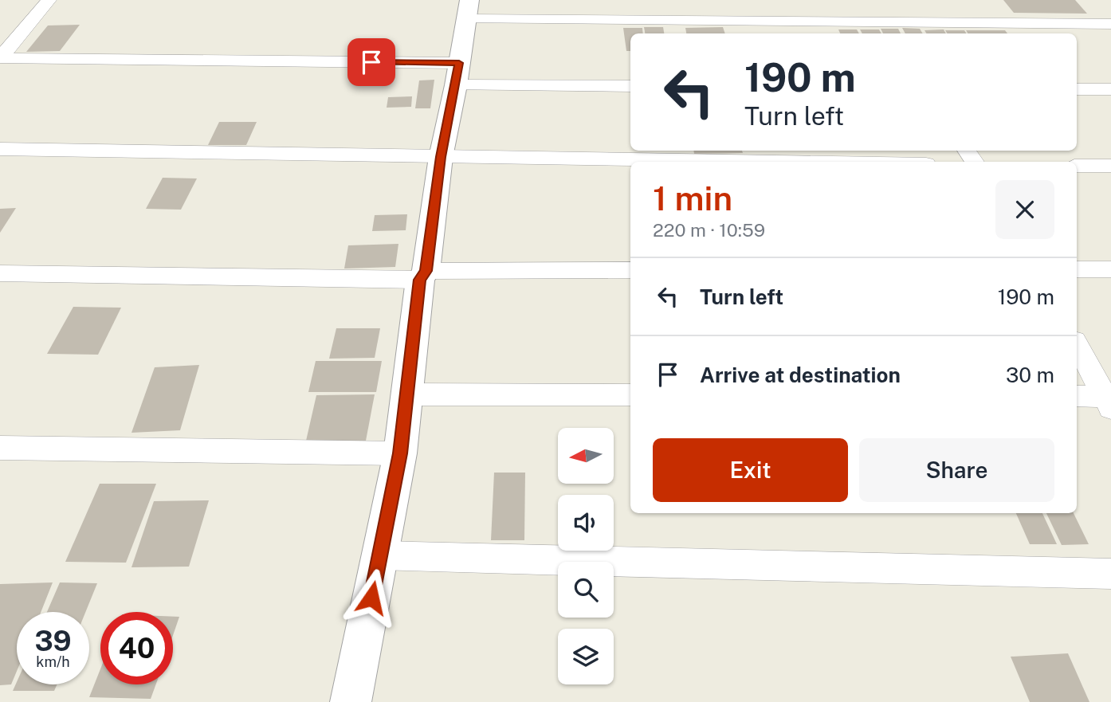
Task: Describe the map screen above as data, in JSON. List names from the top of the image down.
{
  "north": "left",
  "page": {
    "turn": ["190 m", "Turn left"],
    "heading": ["1 min", "220 m · 10:59"],
    "list": [
      {
        "name": "Turn left",
        "value": "190 m"
      },
      {
        "name": "Arrive at destination",
        "value": "30 m"
      }
    ],
    "buttons": ["Exit", "Share"],
    "speed": "39 km/h",
    "limit": "40"
  }
}
